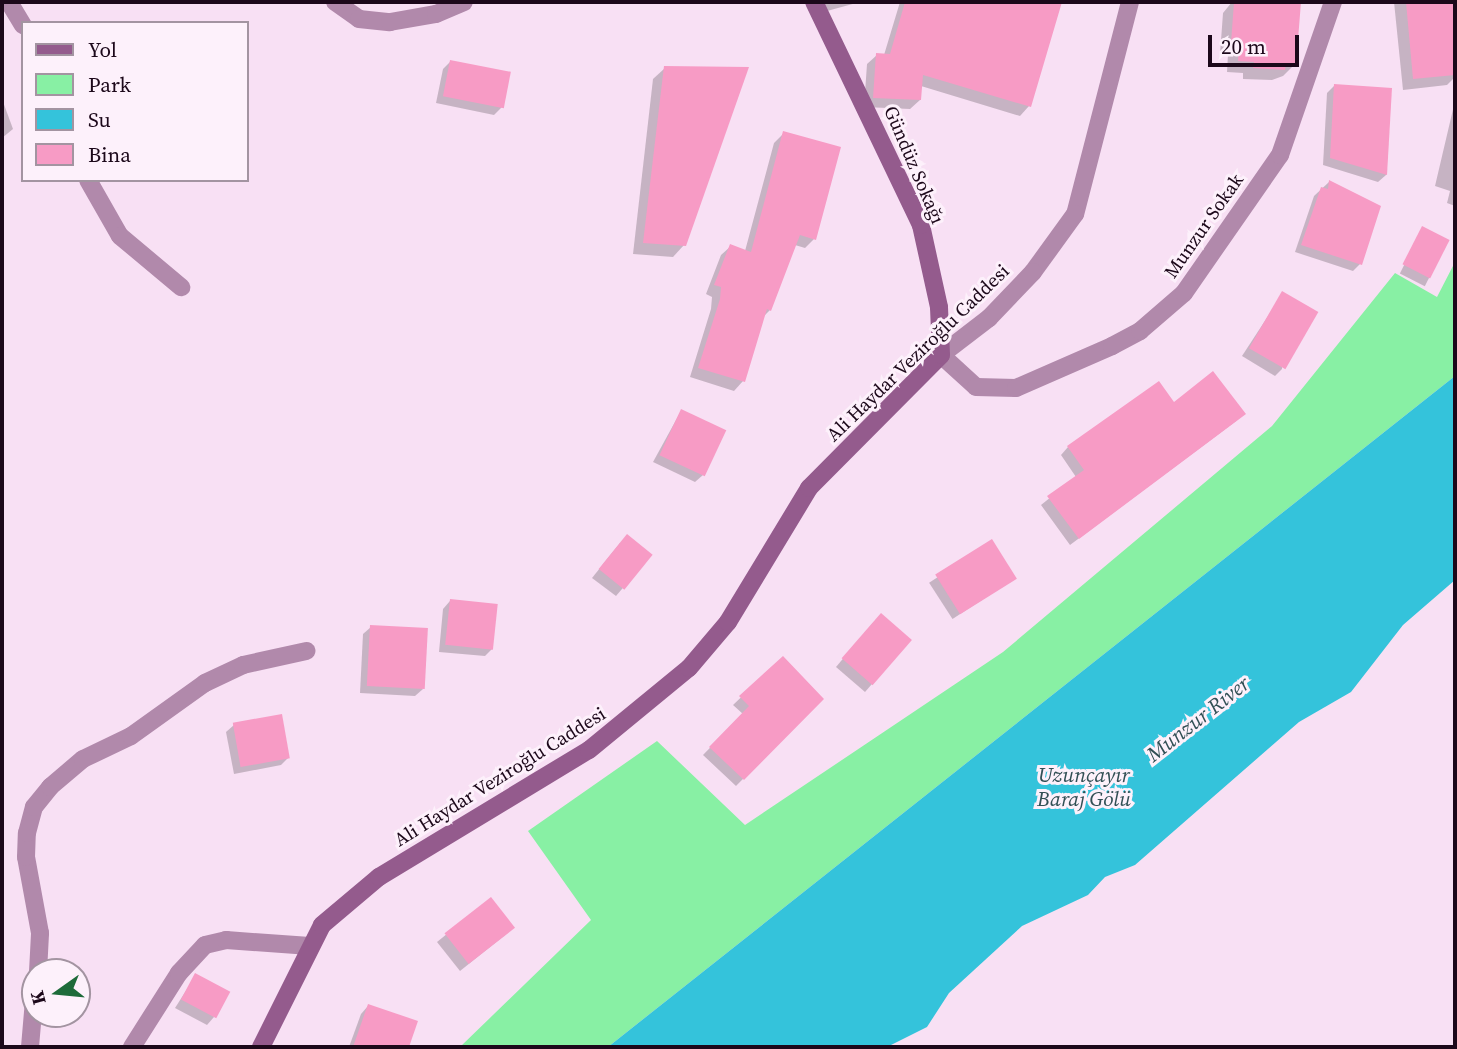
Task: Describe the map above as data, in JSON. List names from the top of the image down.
{
  "streets": {
    "main road": ["Gündüz Sokağı", "Ali Haydar Veziroğlu Caddesi"],
    "street": ["Munzur Sokak"]
  },
  "crossings": [
    ["Gündüz Sokağı", "Munzur Sokak"],
    ["Gündüz Sokağı", "Ali Haydar Veziroğlu Caddesi"],
    ["Munzur Sokak", "Ali Haydar Veziroğlu Caddesi"]
  ],
  "water": ["Munzur River", "Uzunçayır Baraj Gölü"],
  "legend": [
    "Yol",
    "Park",
    "Su",
    "Bina"
  ],
  "scale_bar": "20 m",
  "north": "left"
}
